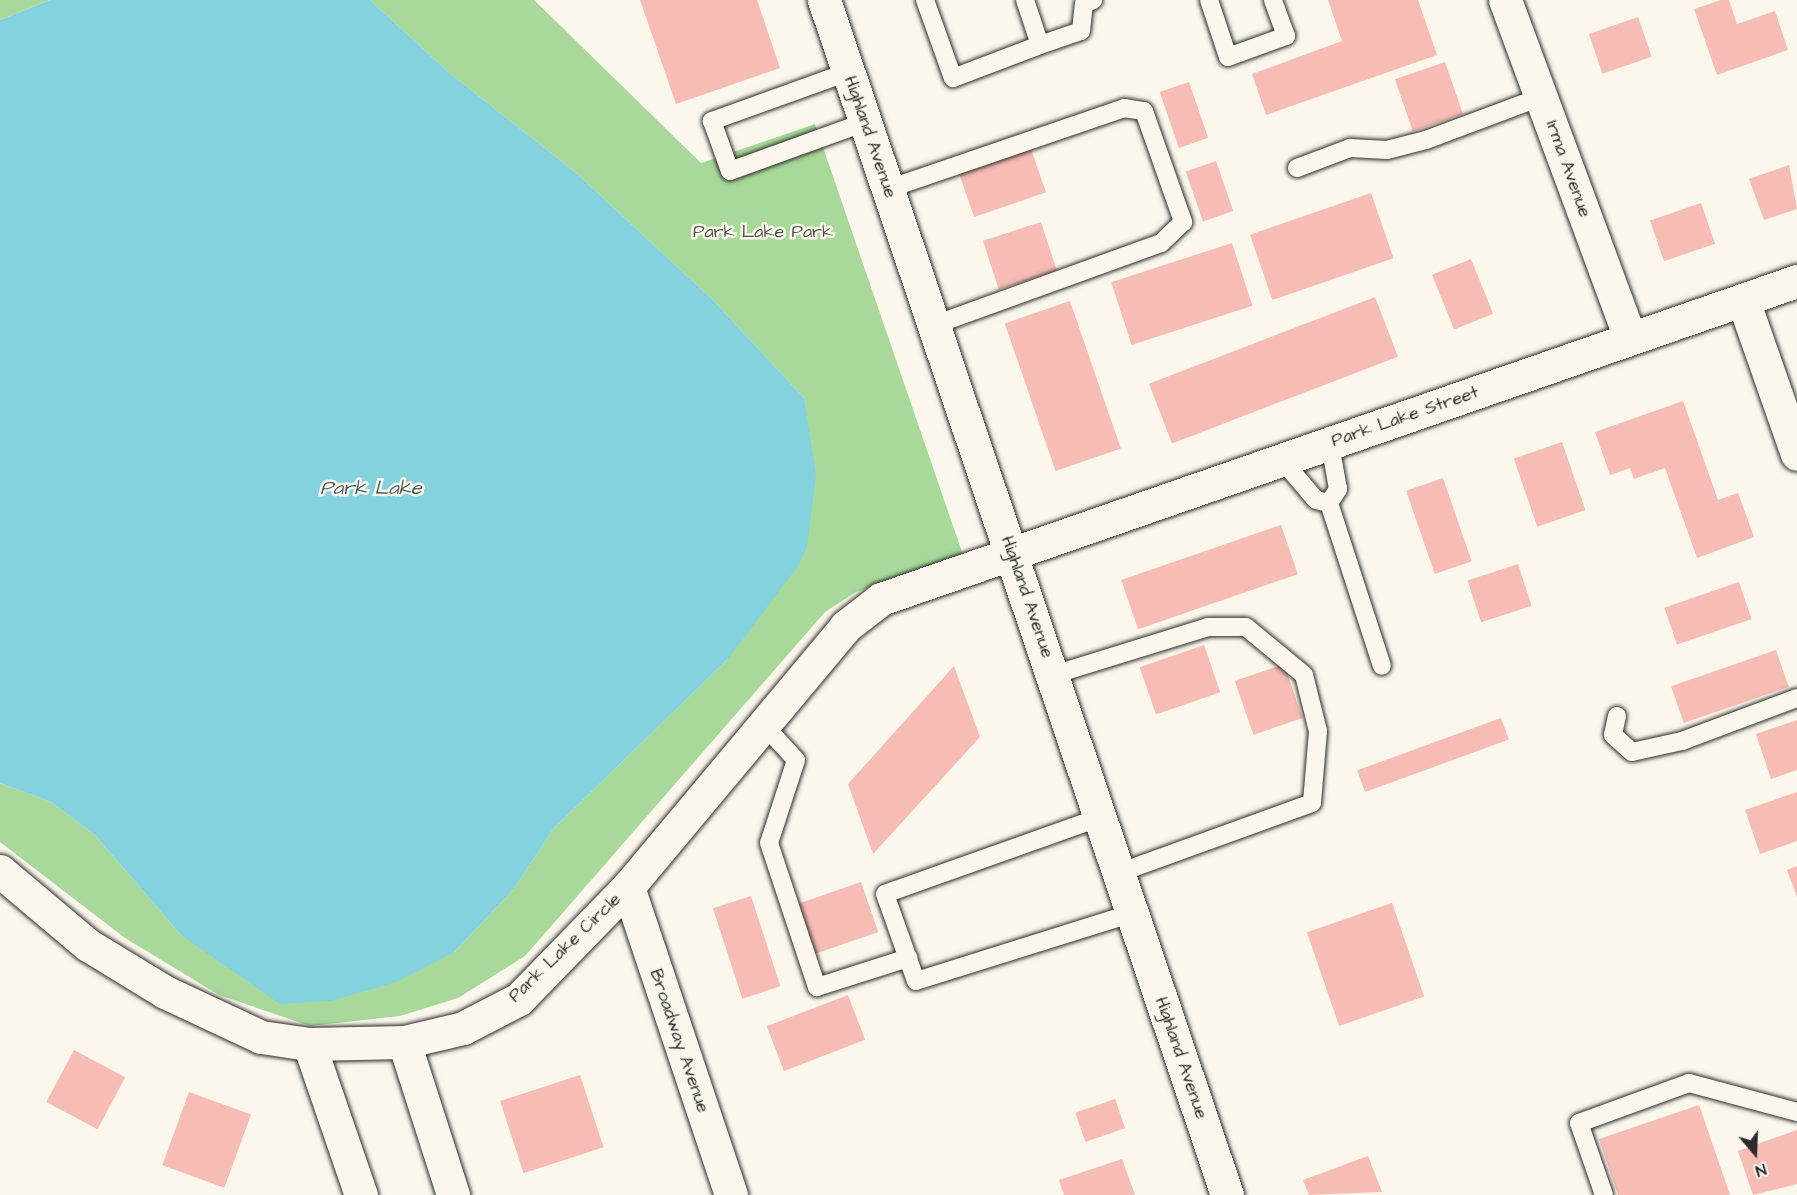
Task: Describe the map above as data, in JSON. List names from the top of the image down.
{
  "streets": {
    "street": [
      "Highland Avenue",
      "Irma Avenue",
      "Park Lake Street",
      "Park Lake Circle",
      "Broadway Avenue"
    ]
  },
  "crossings": [
    ["Highland Avenue", "Park Lake Street"],
    ["Highland Avenue", "Park Lake Circle"],
    ["Irma Avenue", "Park Lake Street"],
    ["Park Lake Street", "Park Lake Circle"],
    ["Park Lake Circle", "Broadway Avenue"]
  ],
  "water": ["Park Lake"],
  "parks": ["Park Lake Park"],
  "north": "bottom"
}
